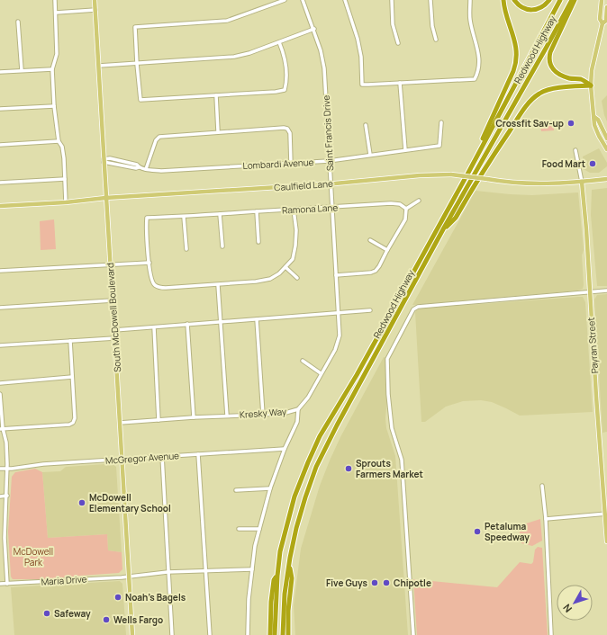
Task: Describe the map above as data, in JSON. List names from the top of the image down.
{
  "streets": {
    "highway": ["Redwood Highway"],
    "main road": ["Caulfield Lane", "South McDowell Boulevard", "Payran Street"],
    "street": [
      "Saint Francis Drive",
      "Lombardi Avenue",
      "Ramona Lane",
      "Kresky Way",
      "McGregor Avenue",
      "Maria Drive"
    ]
  },
  "crossings": [
    ["Saint Francis Drive", "Lombardi Avenue"],
    ["Saint Francis Drive", "Caulfield Lane"],
    ["Saint Francis Drive", "Ramona Lane"],
    ["Saint Francis Drive", "Kresky Way"],
    ["Lombardi Avenue", "South McDowell Boulevard"],
    ["Caulfield Lane", "South McDowell Boulevard"],
    ["Caulfield Lane", "Payran Street"],
    ["South McDowell Boulevard", "Kresky Way"],
    ["South McDowell Boulevard", "McGregor Avenue"],
    ["South McDowell Boulevard", "Maria Drive"]
  ],
  "parks": ["McDowell Park"],
  "places": [
    "Crossfit Sav-up",
    "Food Mart",
    "Sprouts Farmers Market",
    "McDowell Elementary School",
    "Petaluma Speedway",
    "Five Guys",
    "Chipotle",
    "Noah's Bagels",
    "Safeway",
    "Wells Fargo"
  ],
  "north": "bottom left"
}
